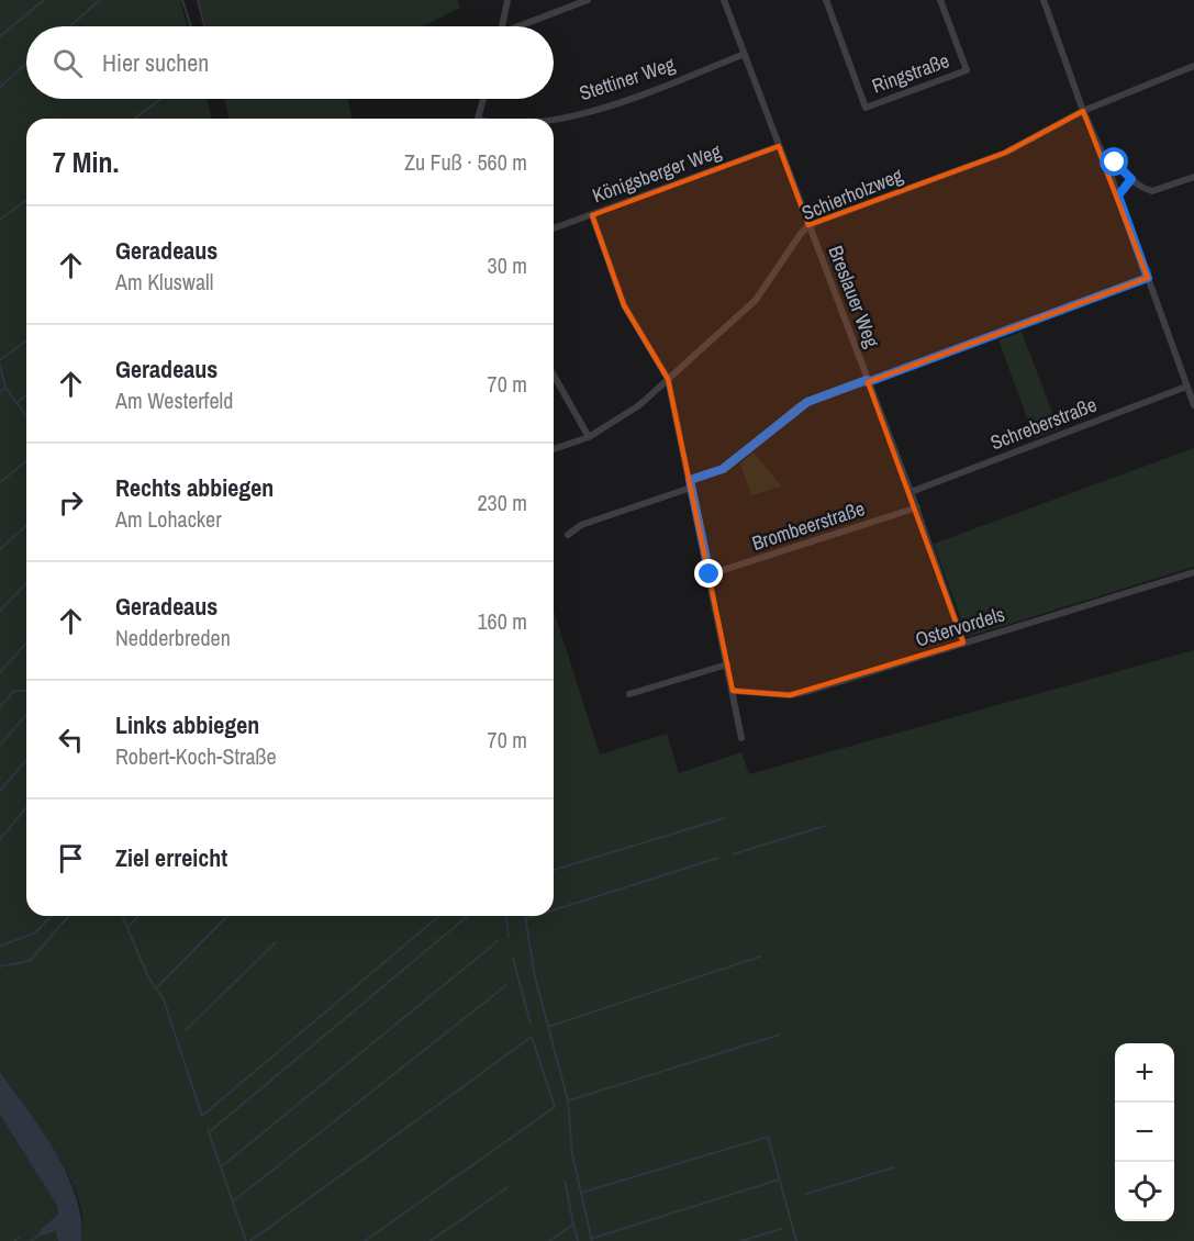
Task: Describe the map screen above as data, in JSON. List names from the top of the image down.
{
  "streets": {
    "street": [
      "Ringstraße",
      "Stettiner Weg",
      "Königsberger Weg",
      "Schierholzweg",
      "Breslauer Weg",
      "Schreberstraße",
      "Brombeerstraße",
      "Ostervordels"
    ]
  },
  "crossings": [
    ["Stettiner Weg", "Breslauer Weg"],
    ["Königsberger Weg", "Breslauer Weg"],
    ["Schierholzweg", "Breslauer Weg"],
    ["Breslauer Weg", "Schreberstraße"],
    ["Breslauer Weg", "Brombeerstraße"],
    ["Breslauer Weg", "Ostervordels"]
  ],
  "page": {
    "search": "Hier suchen",
    "heading": ["7 Min.", "Zu Fuß · 560 m"],
    "list": [
      ["Geradeaus", "Am Kluswall", "30 m"],
      ["Geradeaus", "Am Westerfeld", "70 m"],
      ["Rechts abbiegen", "Am Lohacker", "230 m"],
      ["Geradeaus", "Nedderbreden", "160 m"],
      ["Links abbiegen", "Robert-Koch-Straße", "70 m"],
      "Ziel erreicht"
    ],
    "map_buttons": ["+", "−"]
  }
}
